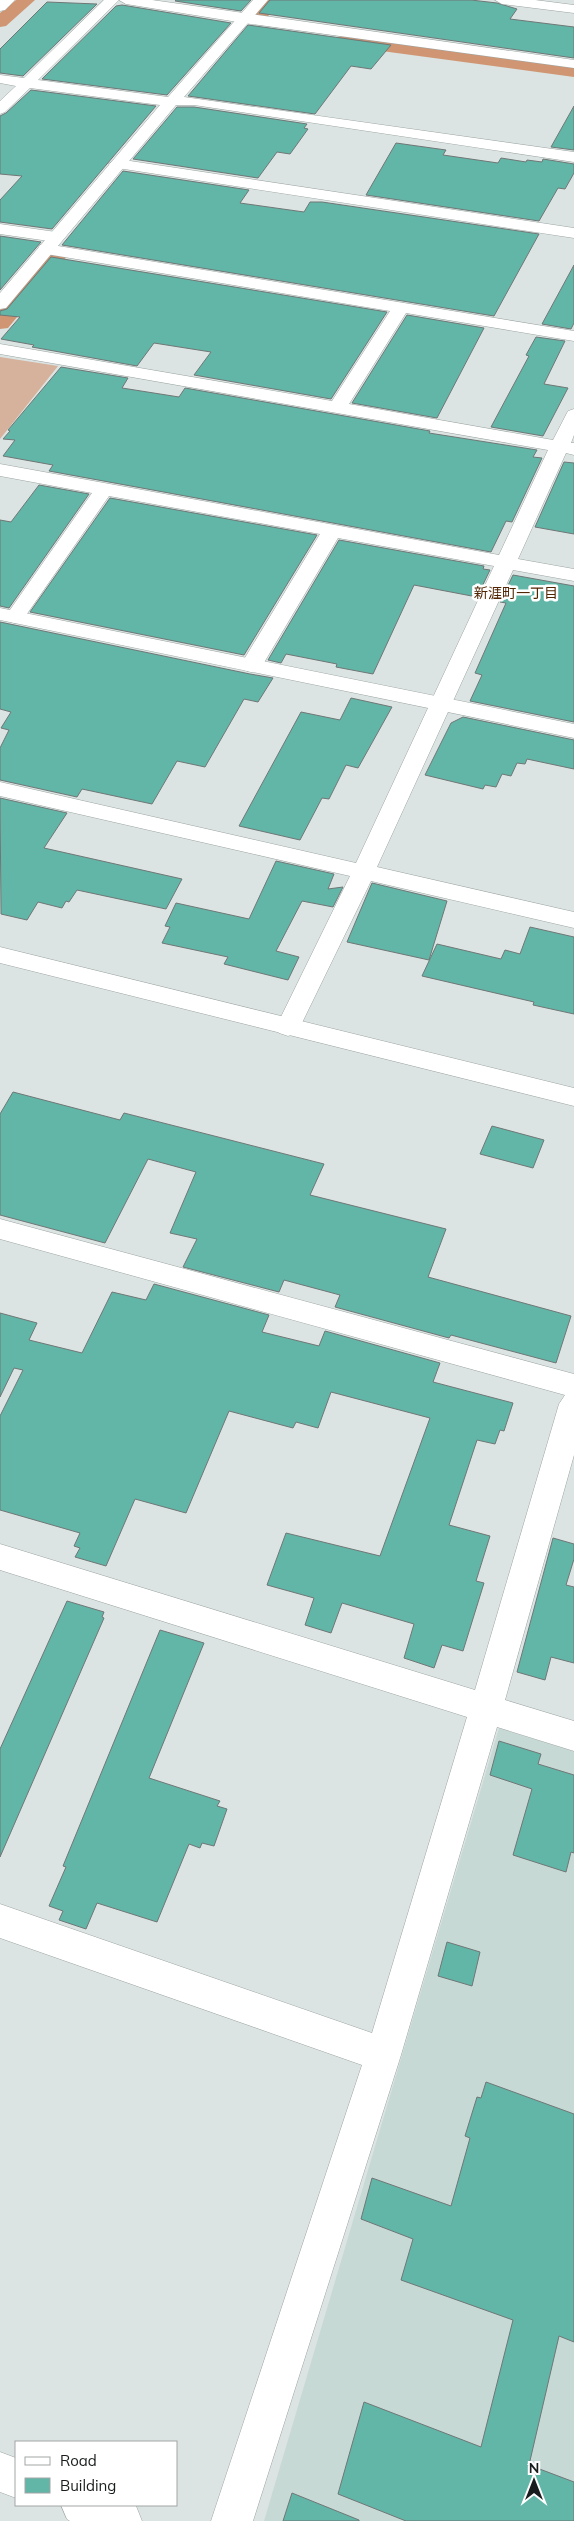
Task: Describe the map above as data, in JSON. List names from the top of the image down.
{
  "districts": ["新涯町一丁目"],
  "legend": ["Road", "Building"],
  "north": "top"
}
